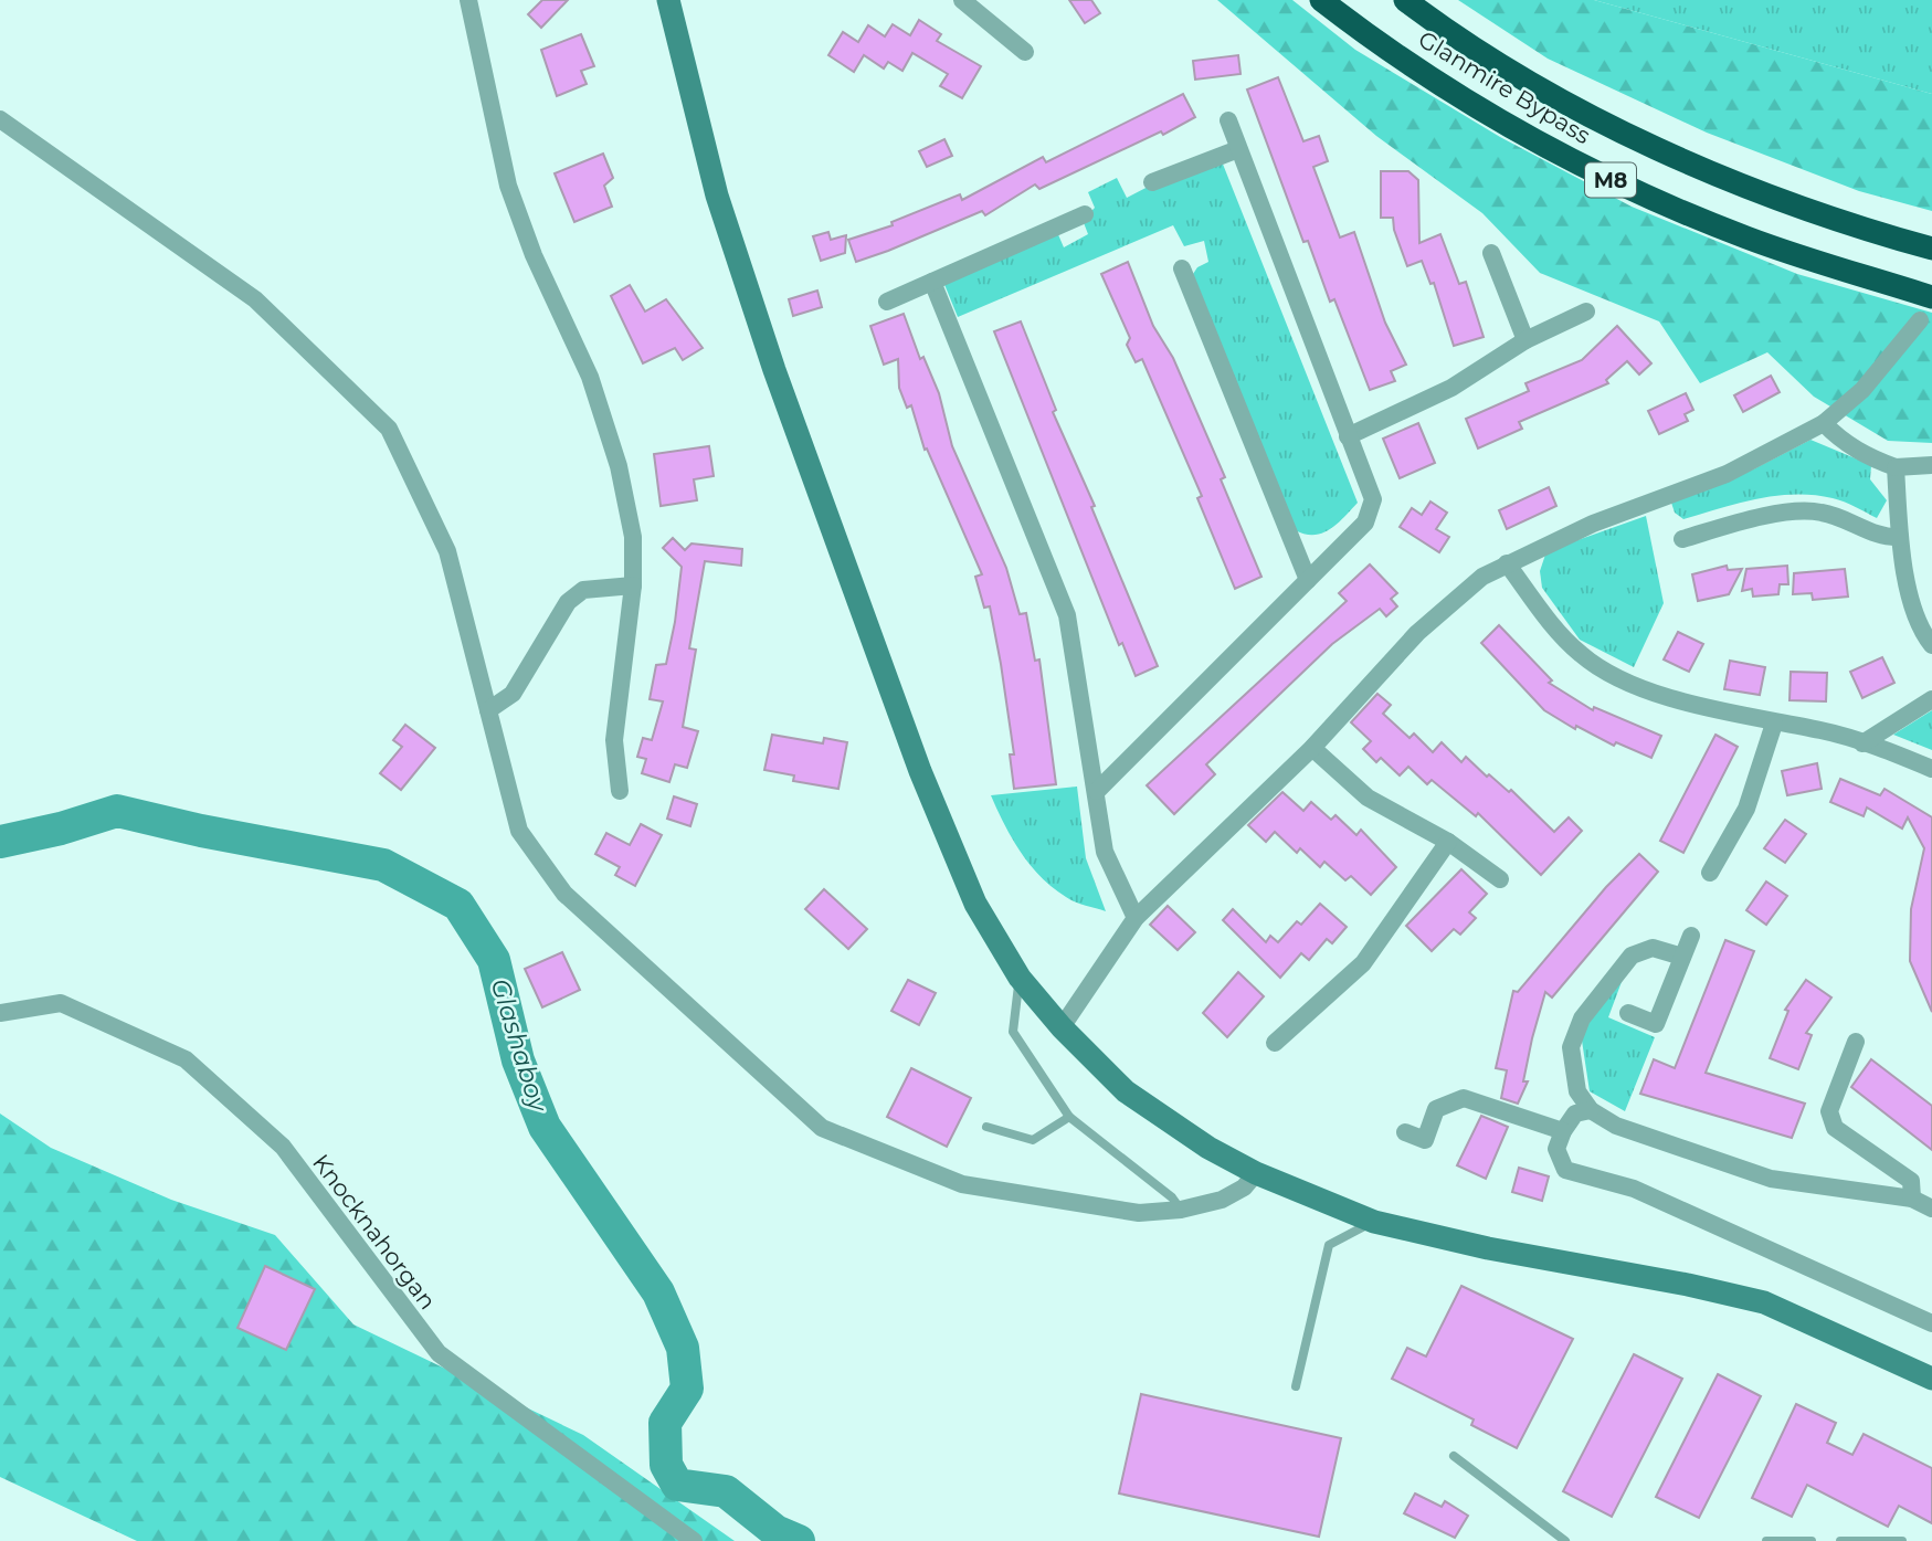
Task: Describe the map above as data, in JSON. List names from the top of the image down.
{
  "streets": {
    "highway": ["Glanmire Bypass", "M8"],
    "street": ["Knocknahorgan"]
  },
  "water": ["Glashaboy"]
}
